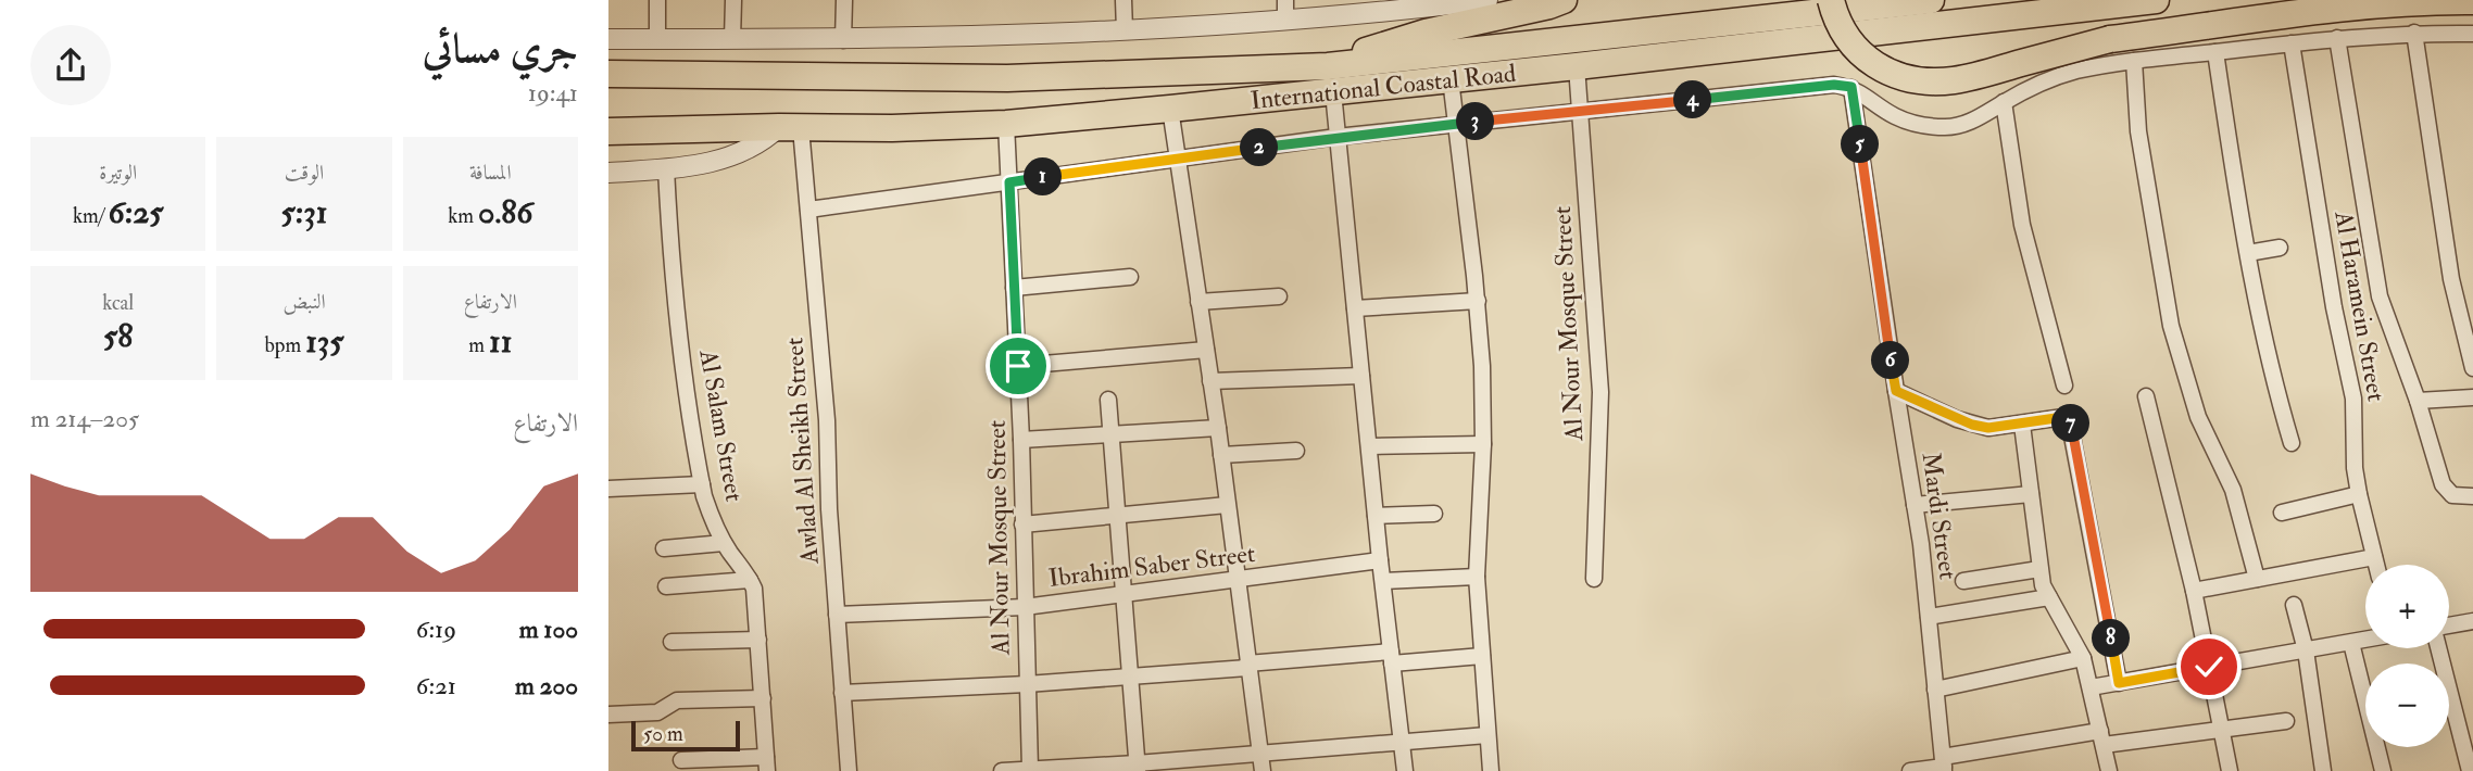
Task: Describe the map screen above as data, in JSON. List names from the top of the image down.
{
  "streets": {
    "highway": ["International Coastal Road"],
    "street": [
      "Al Haramein Street",
      "Al Nour Mosque Street",
      "Al Salam Street",
      "Awlad Al Sheikh Street",
      "Mardi Street",
      "Ibrahim Saber Street"
    ]
  },
  "crossings": [
    ["International Coastal Road", "Al Nour Mosque Street"],
    ["International Coastal Road", "Awlad Al Sheikh Street"],
    ["Al Nour Mosque Street", "Ibrahim Saber Street"],
    ["Awlad Al Sheikh Street", "Ibrahim Saber Street"]
  ],
  "scale_bar": "50 m",
  "page": {
    "heading": ["جري مسائي", "19:41"],
    "pins": [
      "4",
      "3",
      "5",
      "2",
      "1",
      "6",
      "7",
      "8"
    ],
    "stats": [
      ["المسافة", "0.86 km"],
      ["الوقت", "5:31"],
      ["الوتيرة", "6:25 /km"],
      ["الارتفاع", "11 m"],
      ["النبض", "135 bpm"],
      ["kcal", "58"]
    ],
    "chart": ["الارتفاع", "205–214 m"],
    "map_buttons": ["+", "−"],
    "list": [
      {
        "name": "100 m",
        "note": "6:19"
      },
      {
        "name": "200 m",
        "note": "6:21"
      }
    ],
    "scale": "50 m"
  }
}
